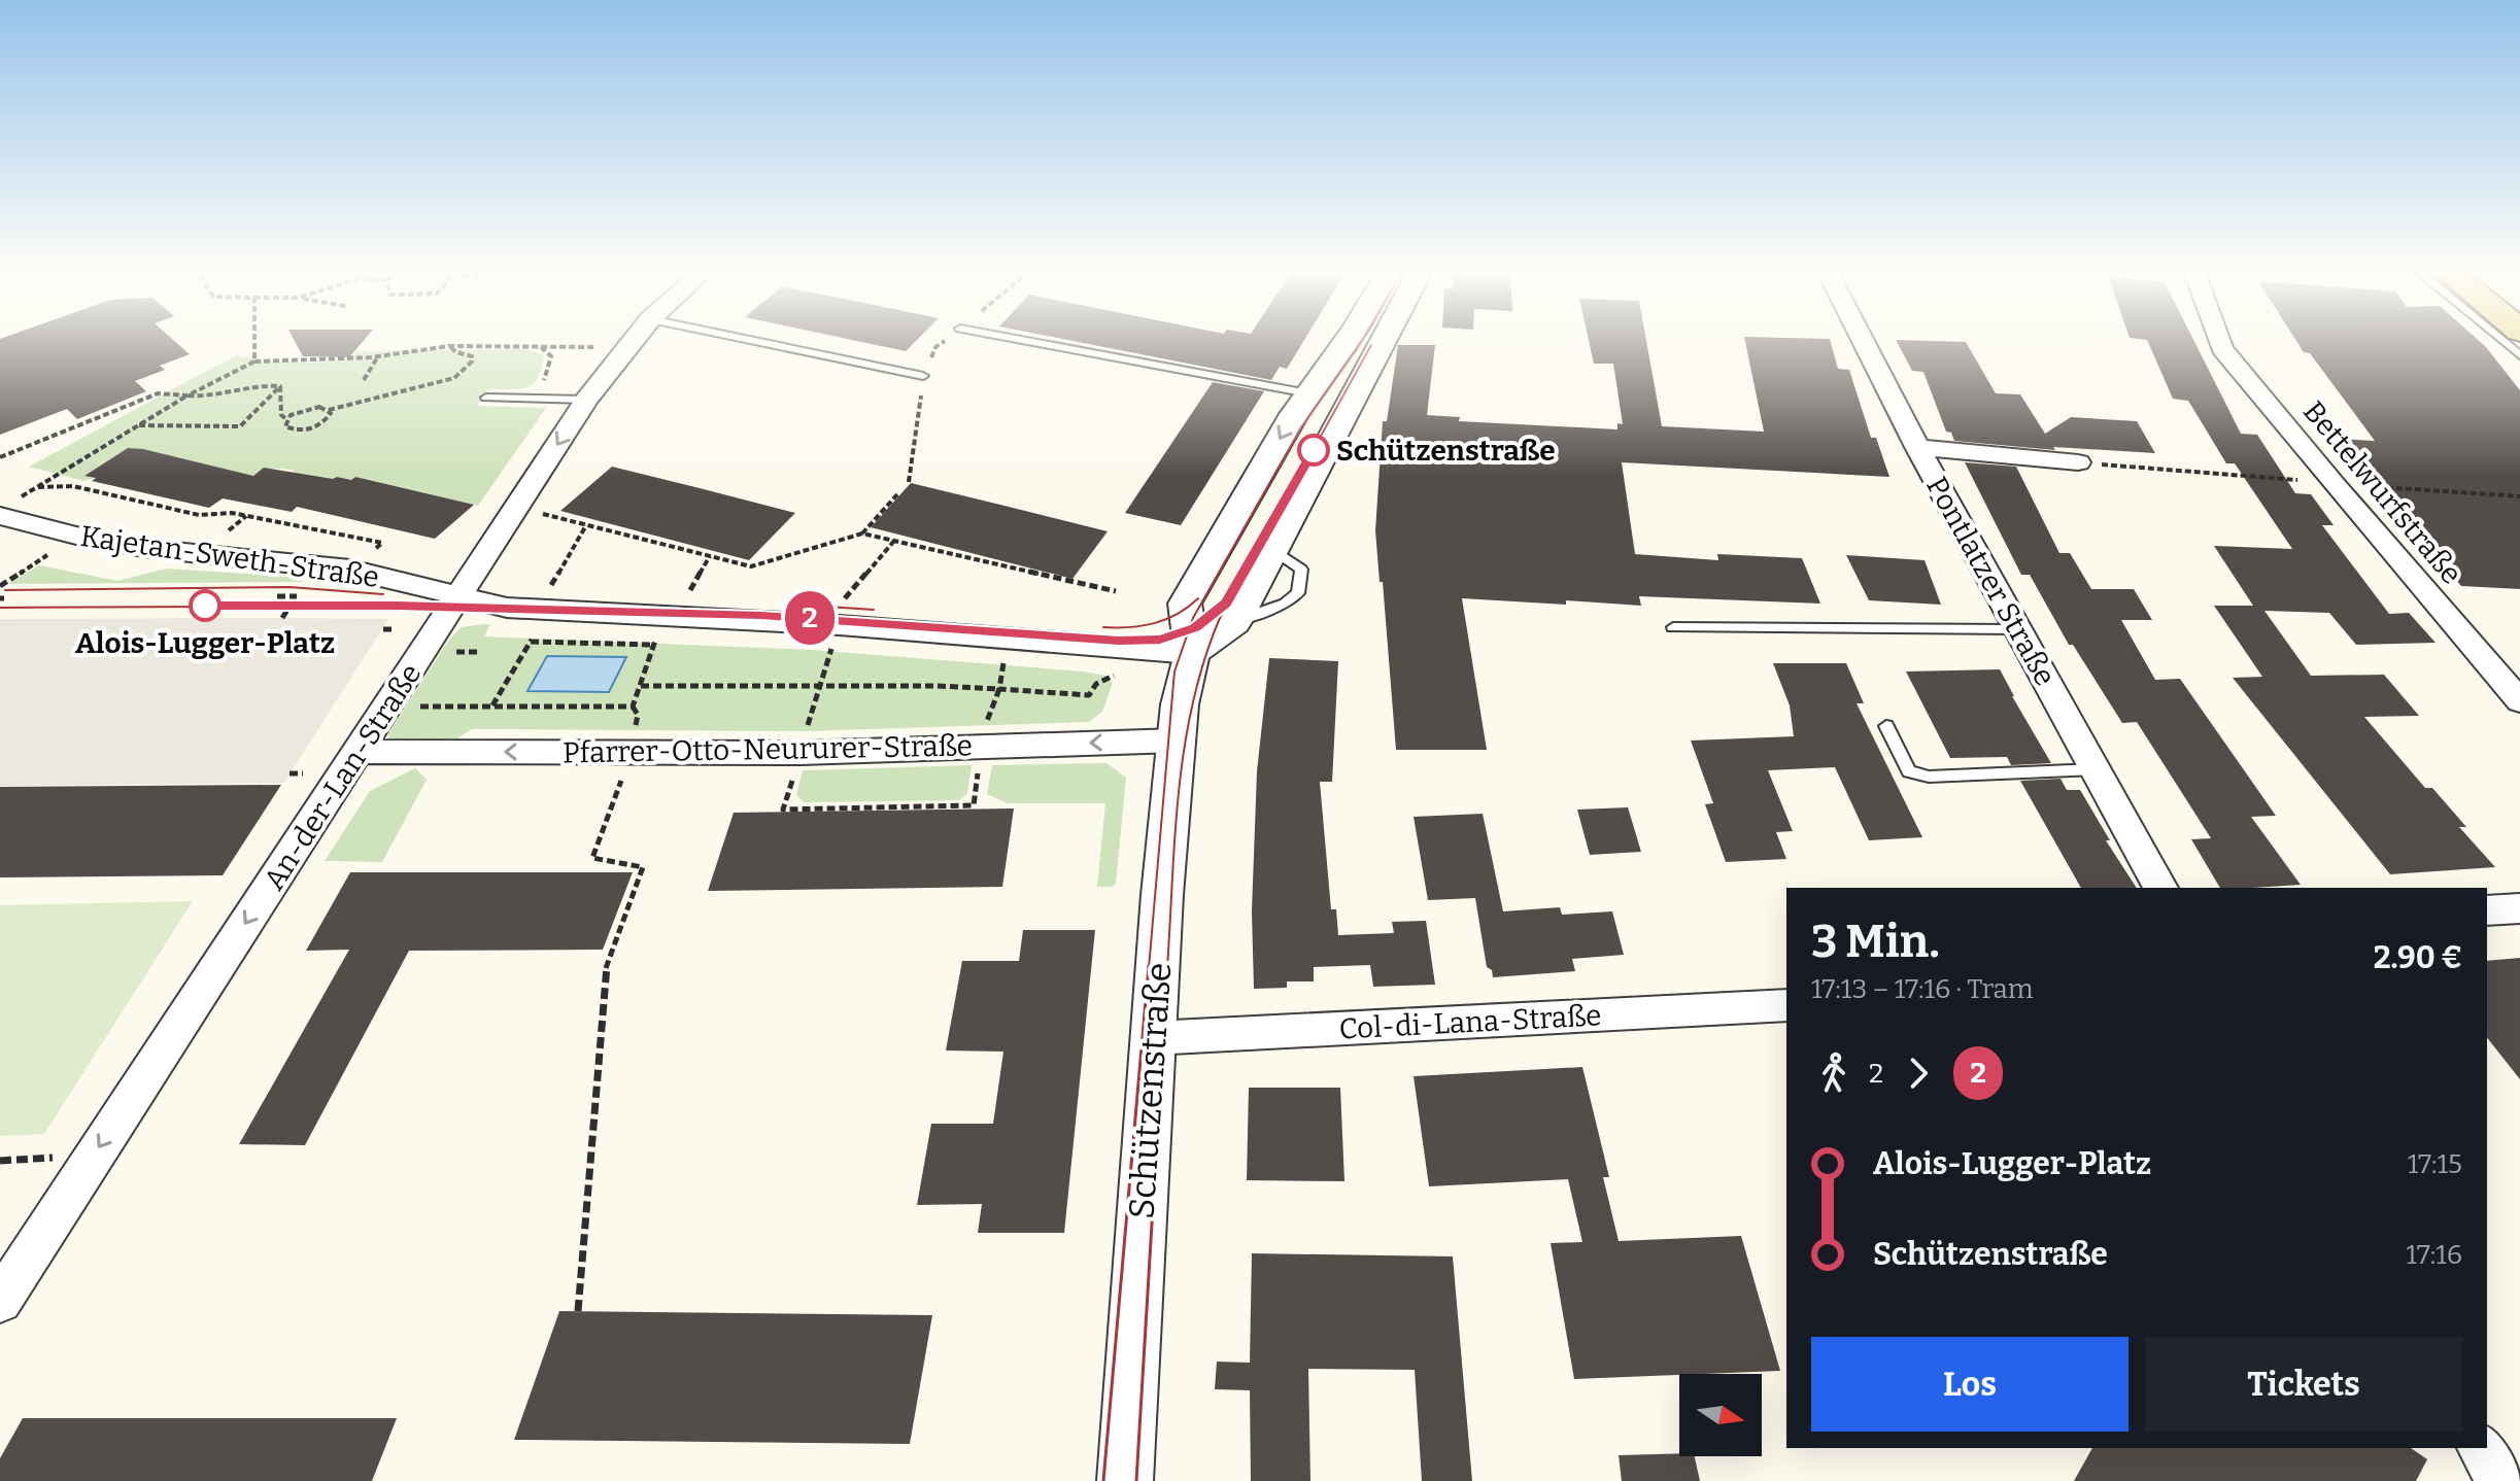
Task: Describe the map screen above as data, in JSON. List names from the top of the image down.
{
  "streets": {
    "street": [
      "Bettelwurfstraße",
      "Kajetan-Sweth-Straße",
      "Pontlatzer Straße",
      "Pfarrer-Otto-Neururer-Straße",
      "An-der-Lan-Straße",
      "Col-di-Lana-Straße",
      "Schützenstraße"
    ]
  },
  "crossings": [
    ["Kajetan-Sweth-Straße", "An-der-Lan-Straße"],
    ["Kajetan-Sweth-Straße", "Schützenstraße"],
    ["Pfarrer-Otto-Neururer-Straße", "An-der-Lan-Straße"],
    ["Pfarrer-Otto-Neururer-Straße", "Schützenstraße"],
    ["Col-di-Lana-Straße", "Schützenstraße"]
  ],
  "one_way": ["Pfarrer-Otto-Neururer-Straße", "An-der-Lan-Straße"],
  "places": ["Schützenstraße", "Alois-Lugger-Platz"],
  "lines": ["tram line 2"],
  "north": "right",
  "page": {
    "on_map": "2",
    "heading": ["3 Min.", "17:13 – 17:16 · Tram", "2.90 €"],
    "legs": ["2", "2"],
    "list": [
      {
        "name": "Alois-Lugger-Platz",
        "value": "17:15"
      },
      {
        "name": "Schützenstraße",
        "value": "17:16"
      }
    ],
    "buttons": ["Los", "Tickets"]
  }
}
